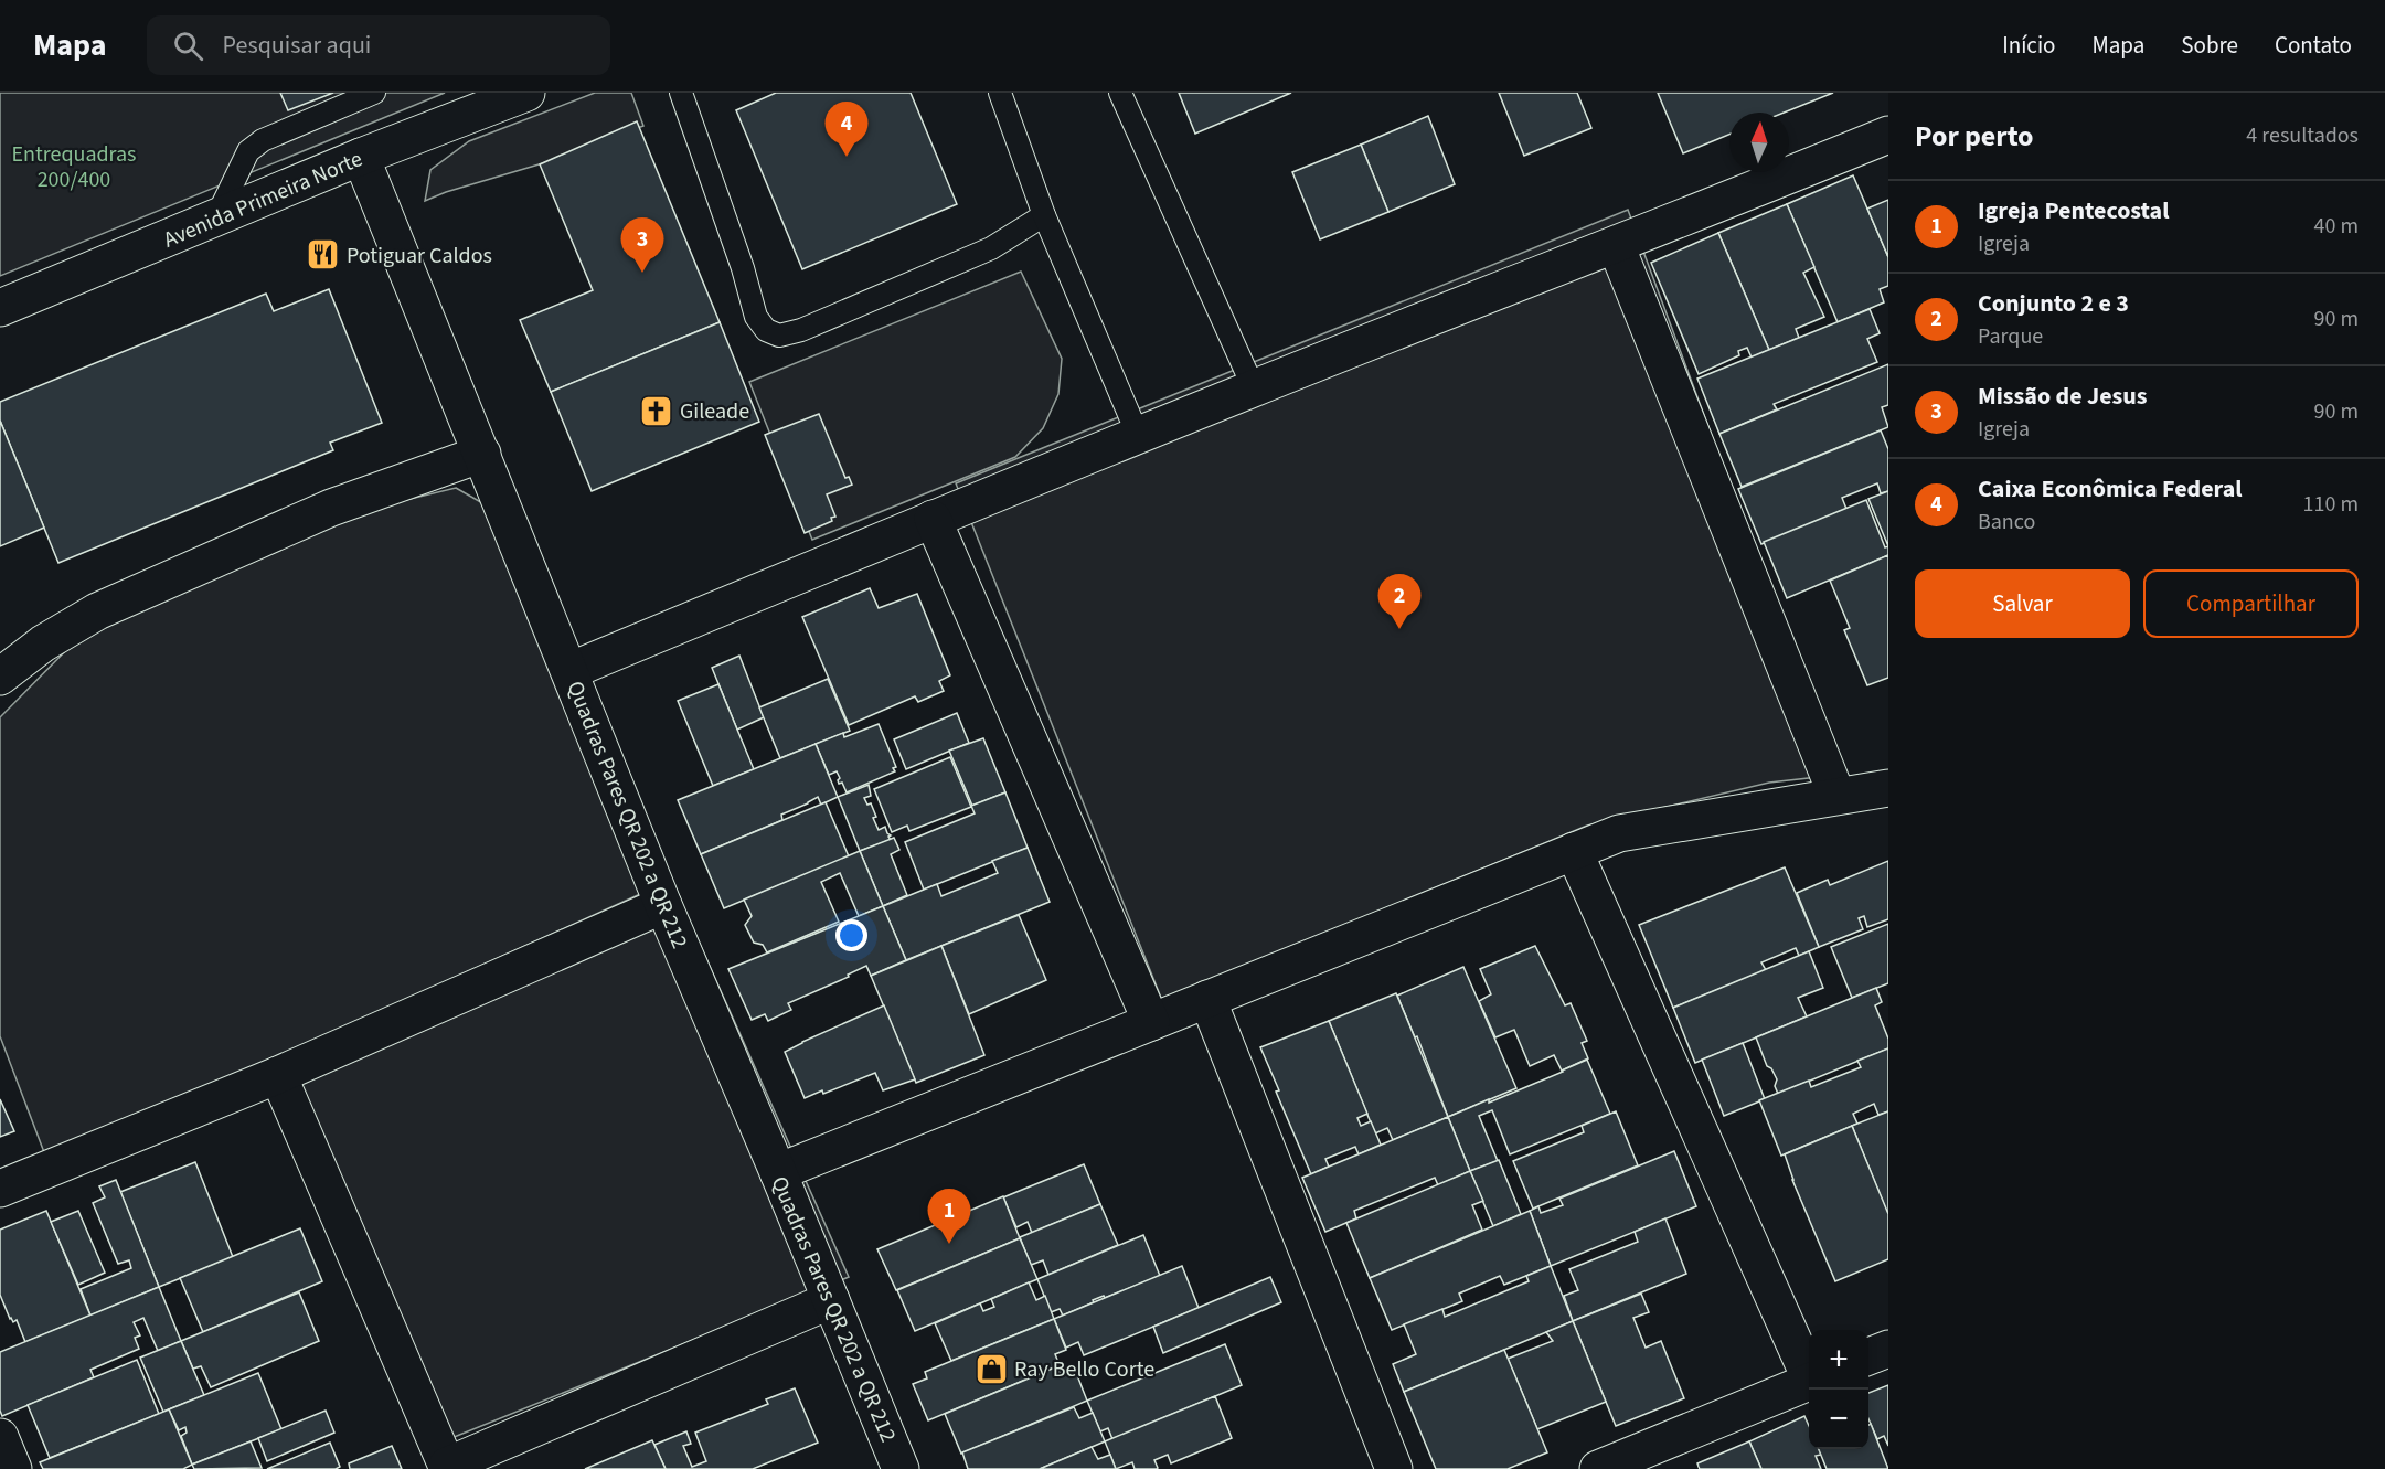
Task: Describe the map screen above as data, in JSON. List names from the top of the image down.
{
  "streets": {
    "street": ["Avenida Primeira Norte", "Quadras Pares QR 202 a QR 212"]
  },
  "crossings": [
    ["Avenida Primeira Norte", "Quadras Pares QR 202 a QR 212"]
  ],
  "parks": ["Entrequadras 200/400"],
  "places": {
    "restaurant": ["Potiguar Caldos"],
    "church": ["Gileade"],
    "shop": ["Ray Bello Corte"]
  },
  "north": "top",
  "page": {
    "header": "Mapa",
    "search": "Pesquisar aqui",
    "nav": [
      "Início",
      "Mapa",
      "Sobre",
      "Contato"
    ],
    "heading": ["Por perto", "4 resultados"],
    "pins": [
      "4",
      "3",
      "2",
      "1"
    ],
    "list": [
      {
        "mark": "1",
        "name": "Igreja Pentecostal",
        "note": "Igreja",
        "value": "40 m"
      },
      {
        "mark": "2",
        "name": "Conjunto 2 e 3",
        "note": "Parque",
        "value": "90 m"
      },
      {
        "mark": "3",
        "name": "Missão de Jesus",
        "note": "Igreja",
        "value": "90 m"
      },
      {
        "mark": "4",
        "name": "Caixa Econômica Federal",
        "note": "Banco",
        "value": "110 m"
      }
    ],
    "buttons": ["Salvar", "Compartilhar"],
    "map_buttons": ["+", "−"]
  }
}
